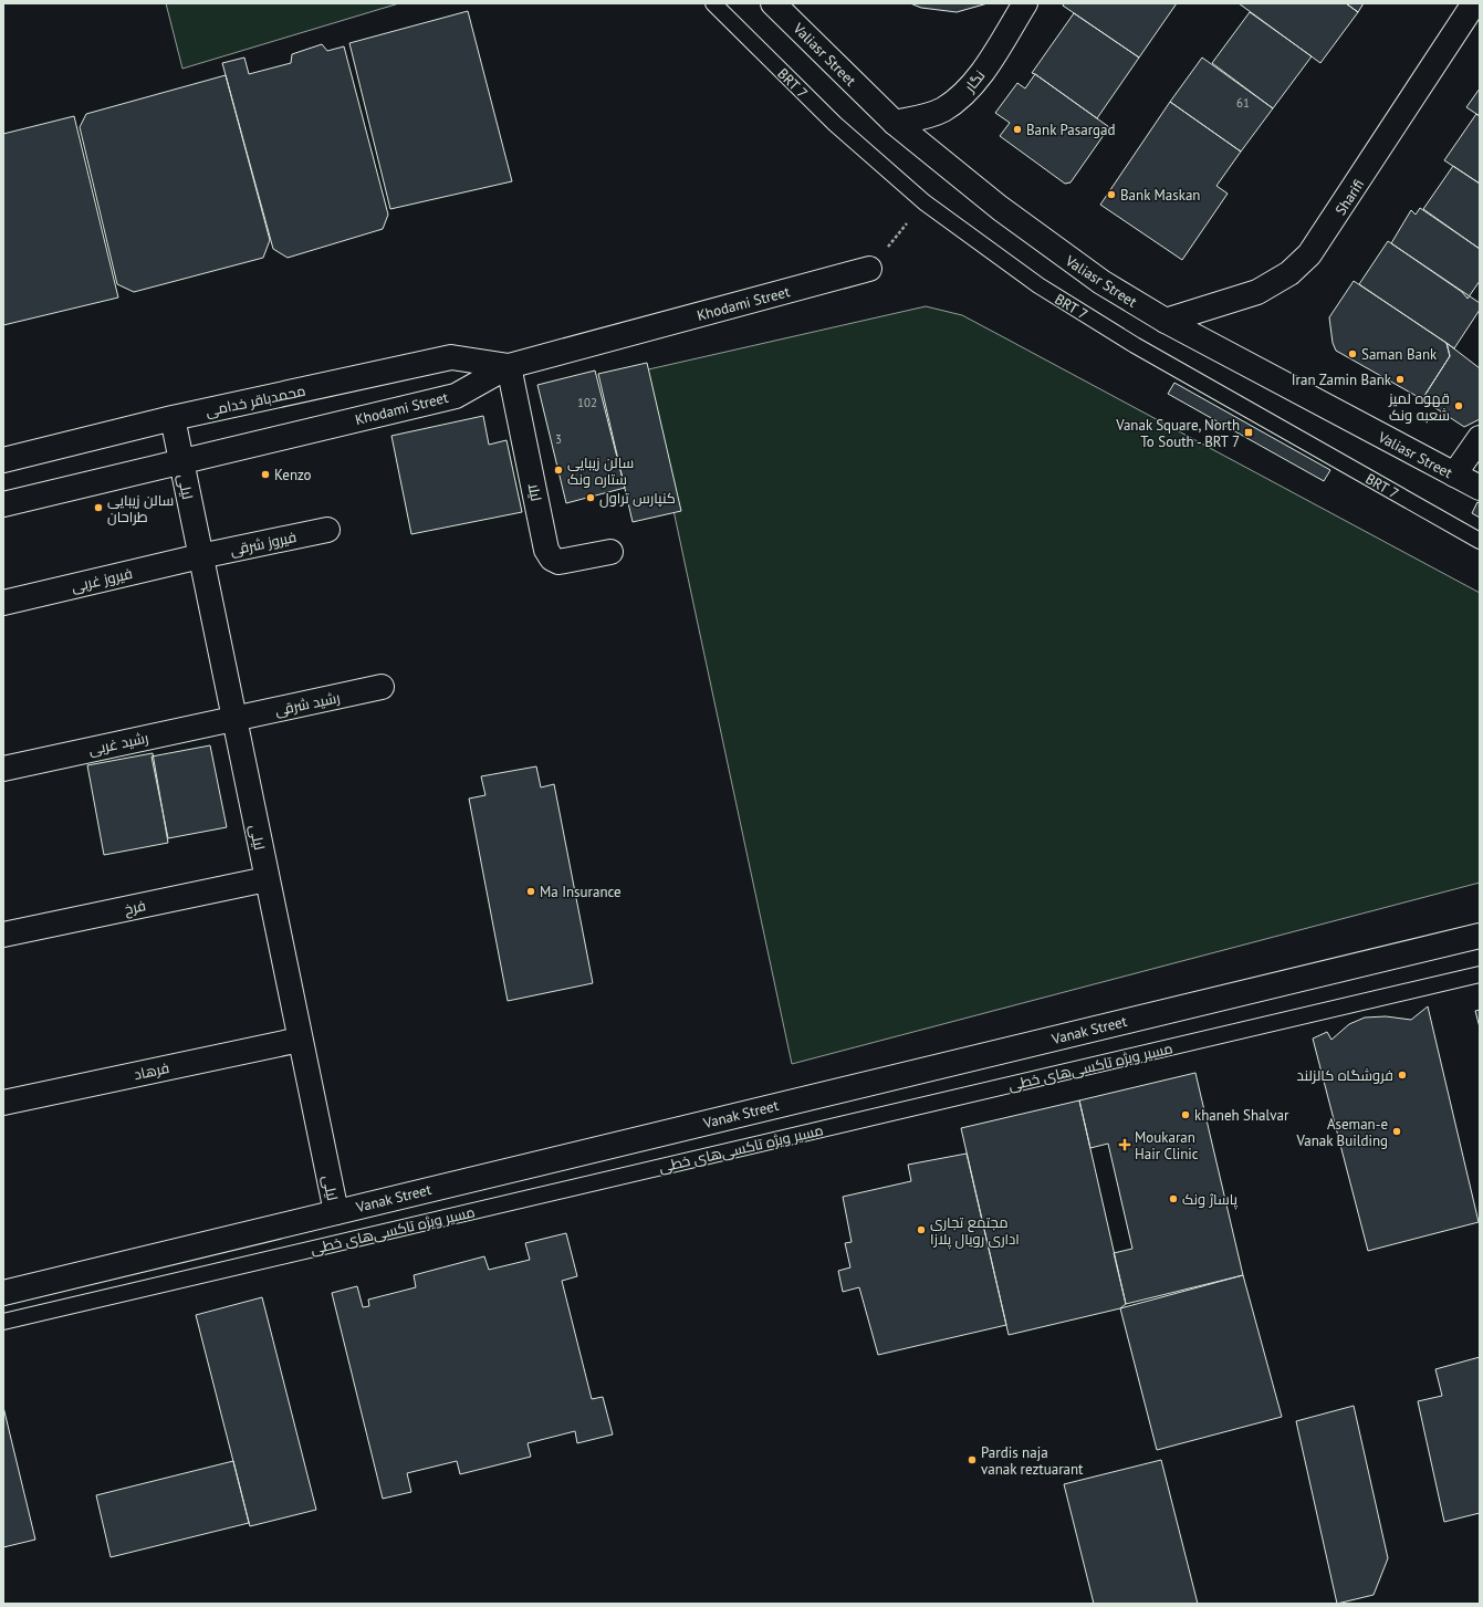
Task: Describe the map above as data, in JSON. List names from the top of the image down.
{
  "streets": {
    "street": [
      "Valiasr Street",
      "نگار",
      "Sharifi",
      "Khodami Street",
      "محمدباقر خدامی",
      "لیلی",
      "لیلا",
      "فیروز شرقی",
      "فیروز غربی",
      "رشید شرقی",
      "رشید غربی",
      "فرخ",
      "Vanak Street",
      "فرهاد"
    ],
    "lane": ["BRT 7", "مسیر ویژه تاکسی‌های خطی"]
  },
  "crossings": [
    ["Valiasr Street", "نگار"],
    ["Valiasr Street", "Sharifi"],
    ["Khodami Street", "محمدباقر خدامی"],
    ["Khodami Street", "لیلی"],
    ["Khodami Street", "لیلا"],
    ["محمدباقر خدامی", "لیلی"],
    ["محمدباقر خدامی", "لیلا"],
    ["لیلی", "فیروز شرقی"],
    ["لیلی", "فیروز غربی"],
    ["لیلی", "رشید شرقی"],
    ["لیلی", "رشید غربی"],
    ["لیلی", "فرخ"],
    ["لیلی", "Vanak Street"],
    ["لیلی", "فرهاد"],
    ["فیروز شرقی", "فیروز غربی"],
    ["رشید شرقی", "رشید غربی"]
  ],
  "places": {
    "other": [
      "Bank Pasargad",
      "Bank Maskan",
      "Saman Bank",
      "Iran Zamin Bank",
      "قهوه لمیز شعبه ونک",
      "سالن زیبایی ستاره ونک",
      "Kenzo",
      "کنپارس تراول",
      "سالن زیبایی طراحان",
      "Ma Insurance",
      "فروشگاه کالزلند",
      "khaneh Shalvar",
      "Aseman-e Vanak Building",
      "پاساژ ونک",
      "مجتمع تجاری اداری رویال پلازا",
      "Pardis naja vanak reztuarant"
    ],
    "transit": ["Vanak Square, North To South - BRT 7"],
    "health": ["Moukaran Hair Clinic"]
  },
  "house_numbers": ["61", "102", "3"]
}
